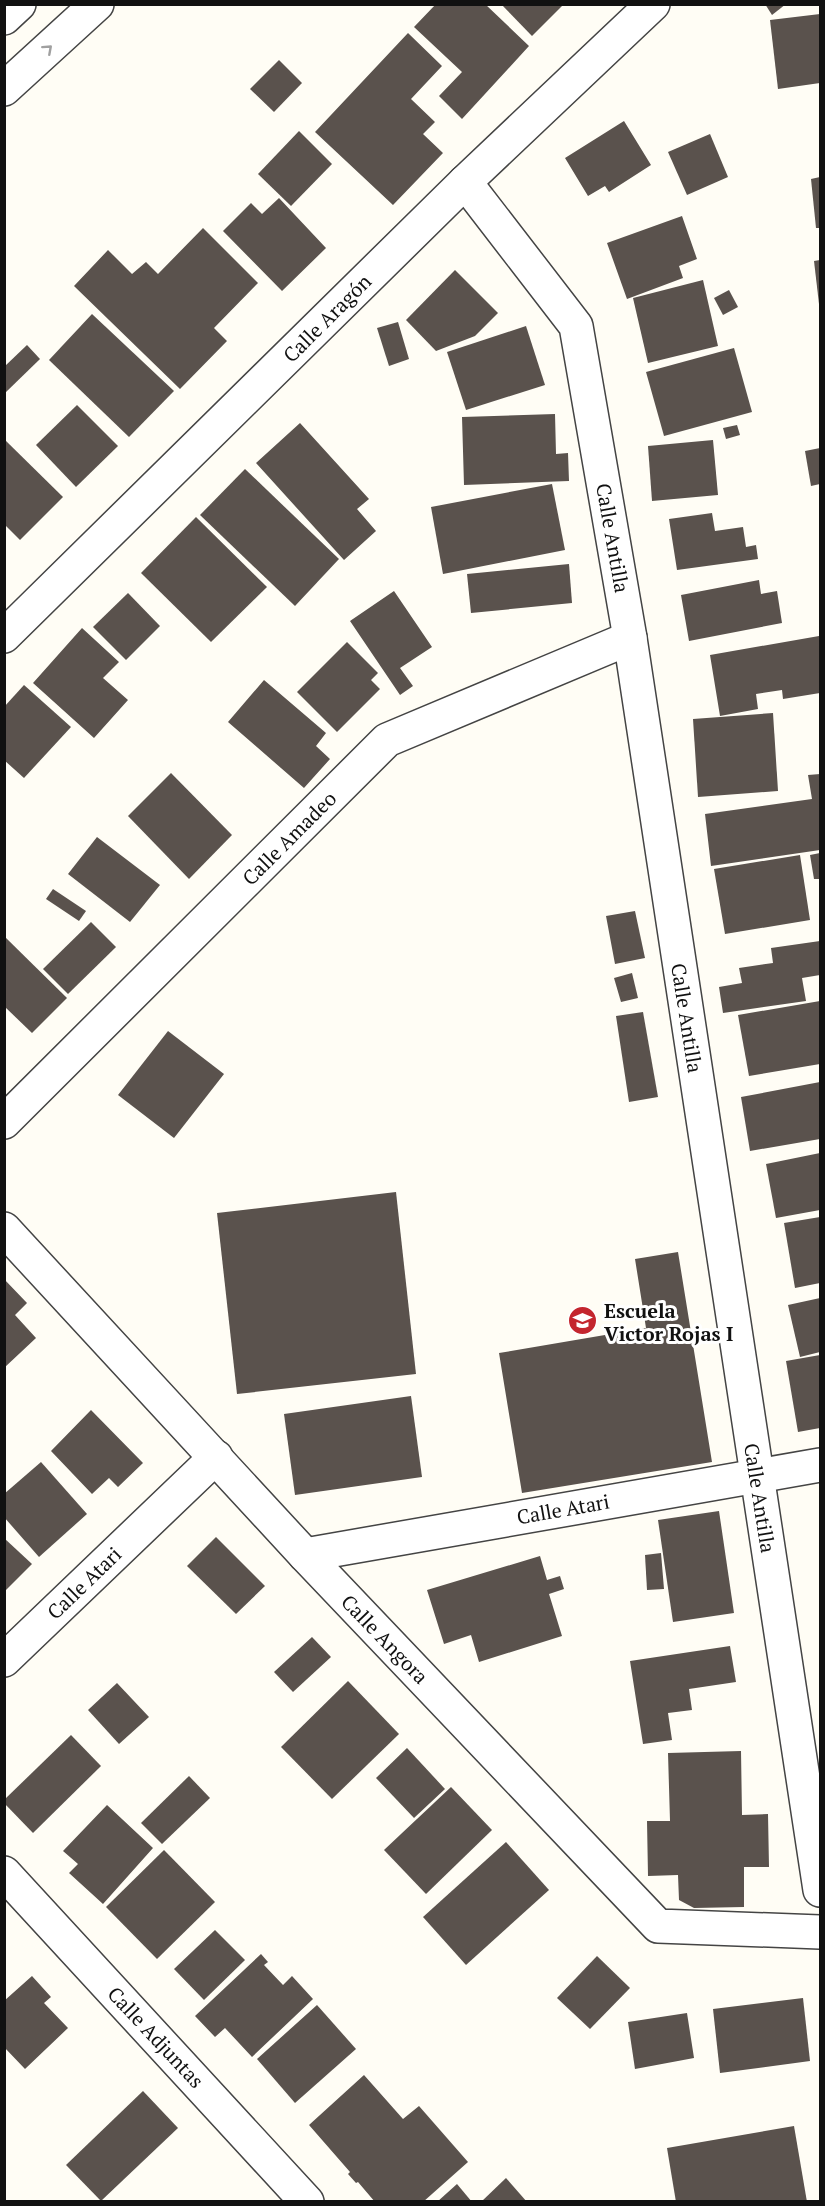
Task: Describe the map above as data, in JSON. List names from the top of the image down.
{
  "streets": {
    "street": [
      "Calle Aragón",
      "Calle Antilla",
      "Calle Amadeo",
      "Calle Atari",
      "Calle Angora",
      "Calle Adjuntas"
    ]
  },
  "crossings": [
    ["Calle Aragón", "Calle Antilla"],
    ["Calle Antilla", "Calle Amadeo"],
    ["Calle Antilla", "Calle Atari"],
    ["Calle Atari", "Calle Angora"]
  ],
  "places": {
    "school or university": ["Escuela Victor Rojas I"]
  }
}
